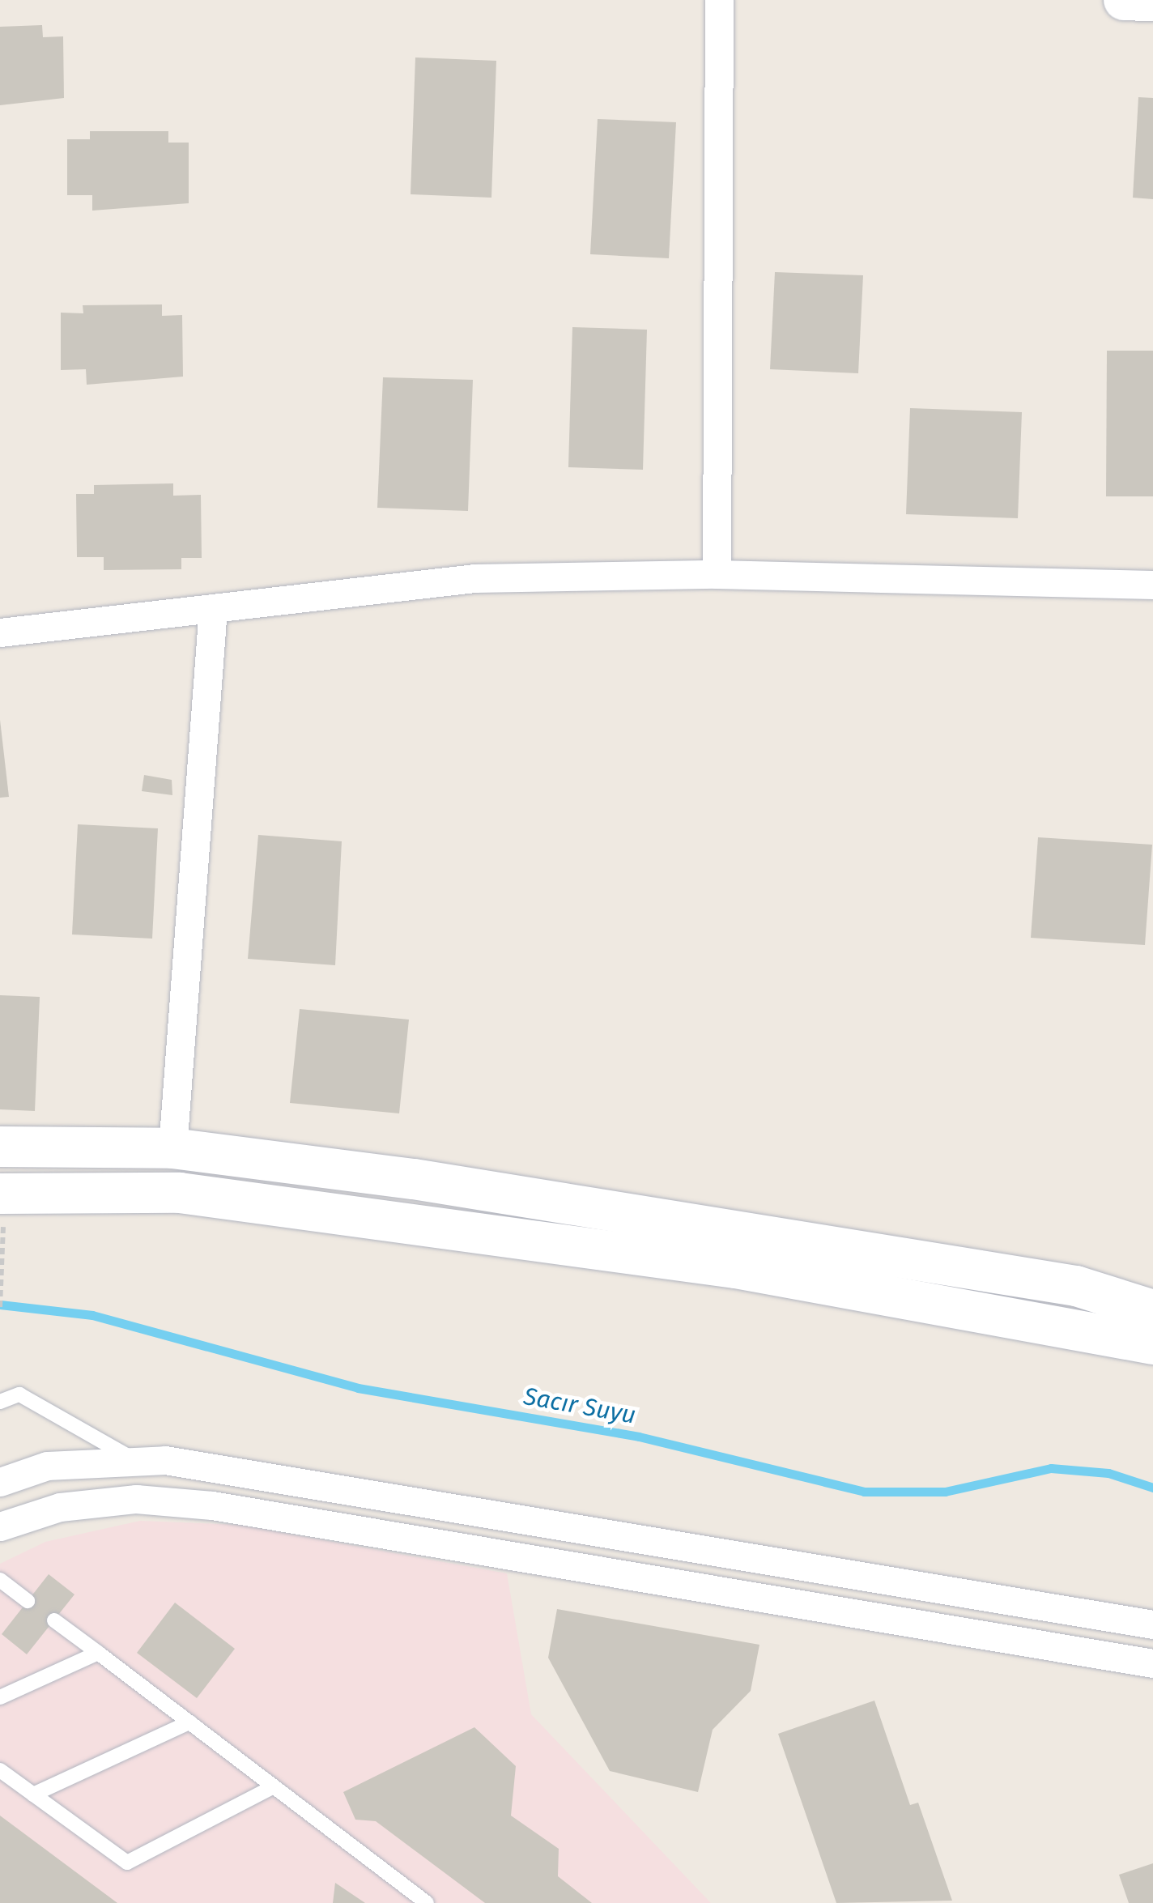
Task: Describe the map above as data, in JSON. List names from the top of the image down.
{
  "water": ["Sacır Suyu"]
}
